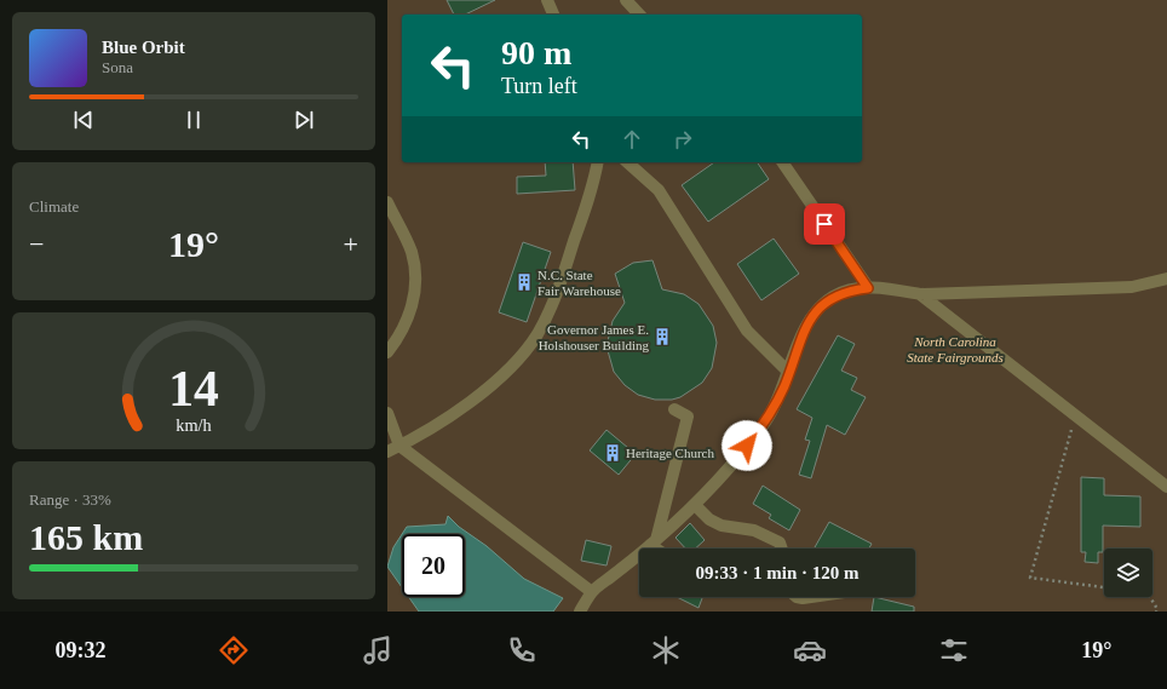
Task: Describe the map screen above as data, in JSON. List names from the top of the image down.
{
  "parks": ["North Carolina State Fairgrounds"],
  "places": {
    "building": ["N.C. State Fair Warehouse", "Governor James E. Holshouser Building", "Heritage Church"]
  },
  "page": {
    "turn": ["90 m", "Turn left"],
    "song": ["Blue Orbit", "Sona"],
    "tile": [
      "Climate",
      ["Range · 33%", "165 km"]
    ],
    "heat": ["−", "19°", "+"],
    "limit": "20",
    "trip": "09:33 · 1 min · 120 m",
    "tabs": ["09:32", "19°"],
    "gauge": ["14", "km/h"]
  }
}
